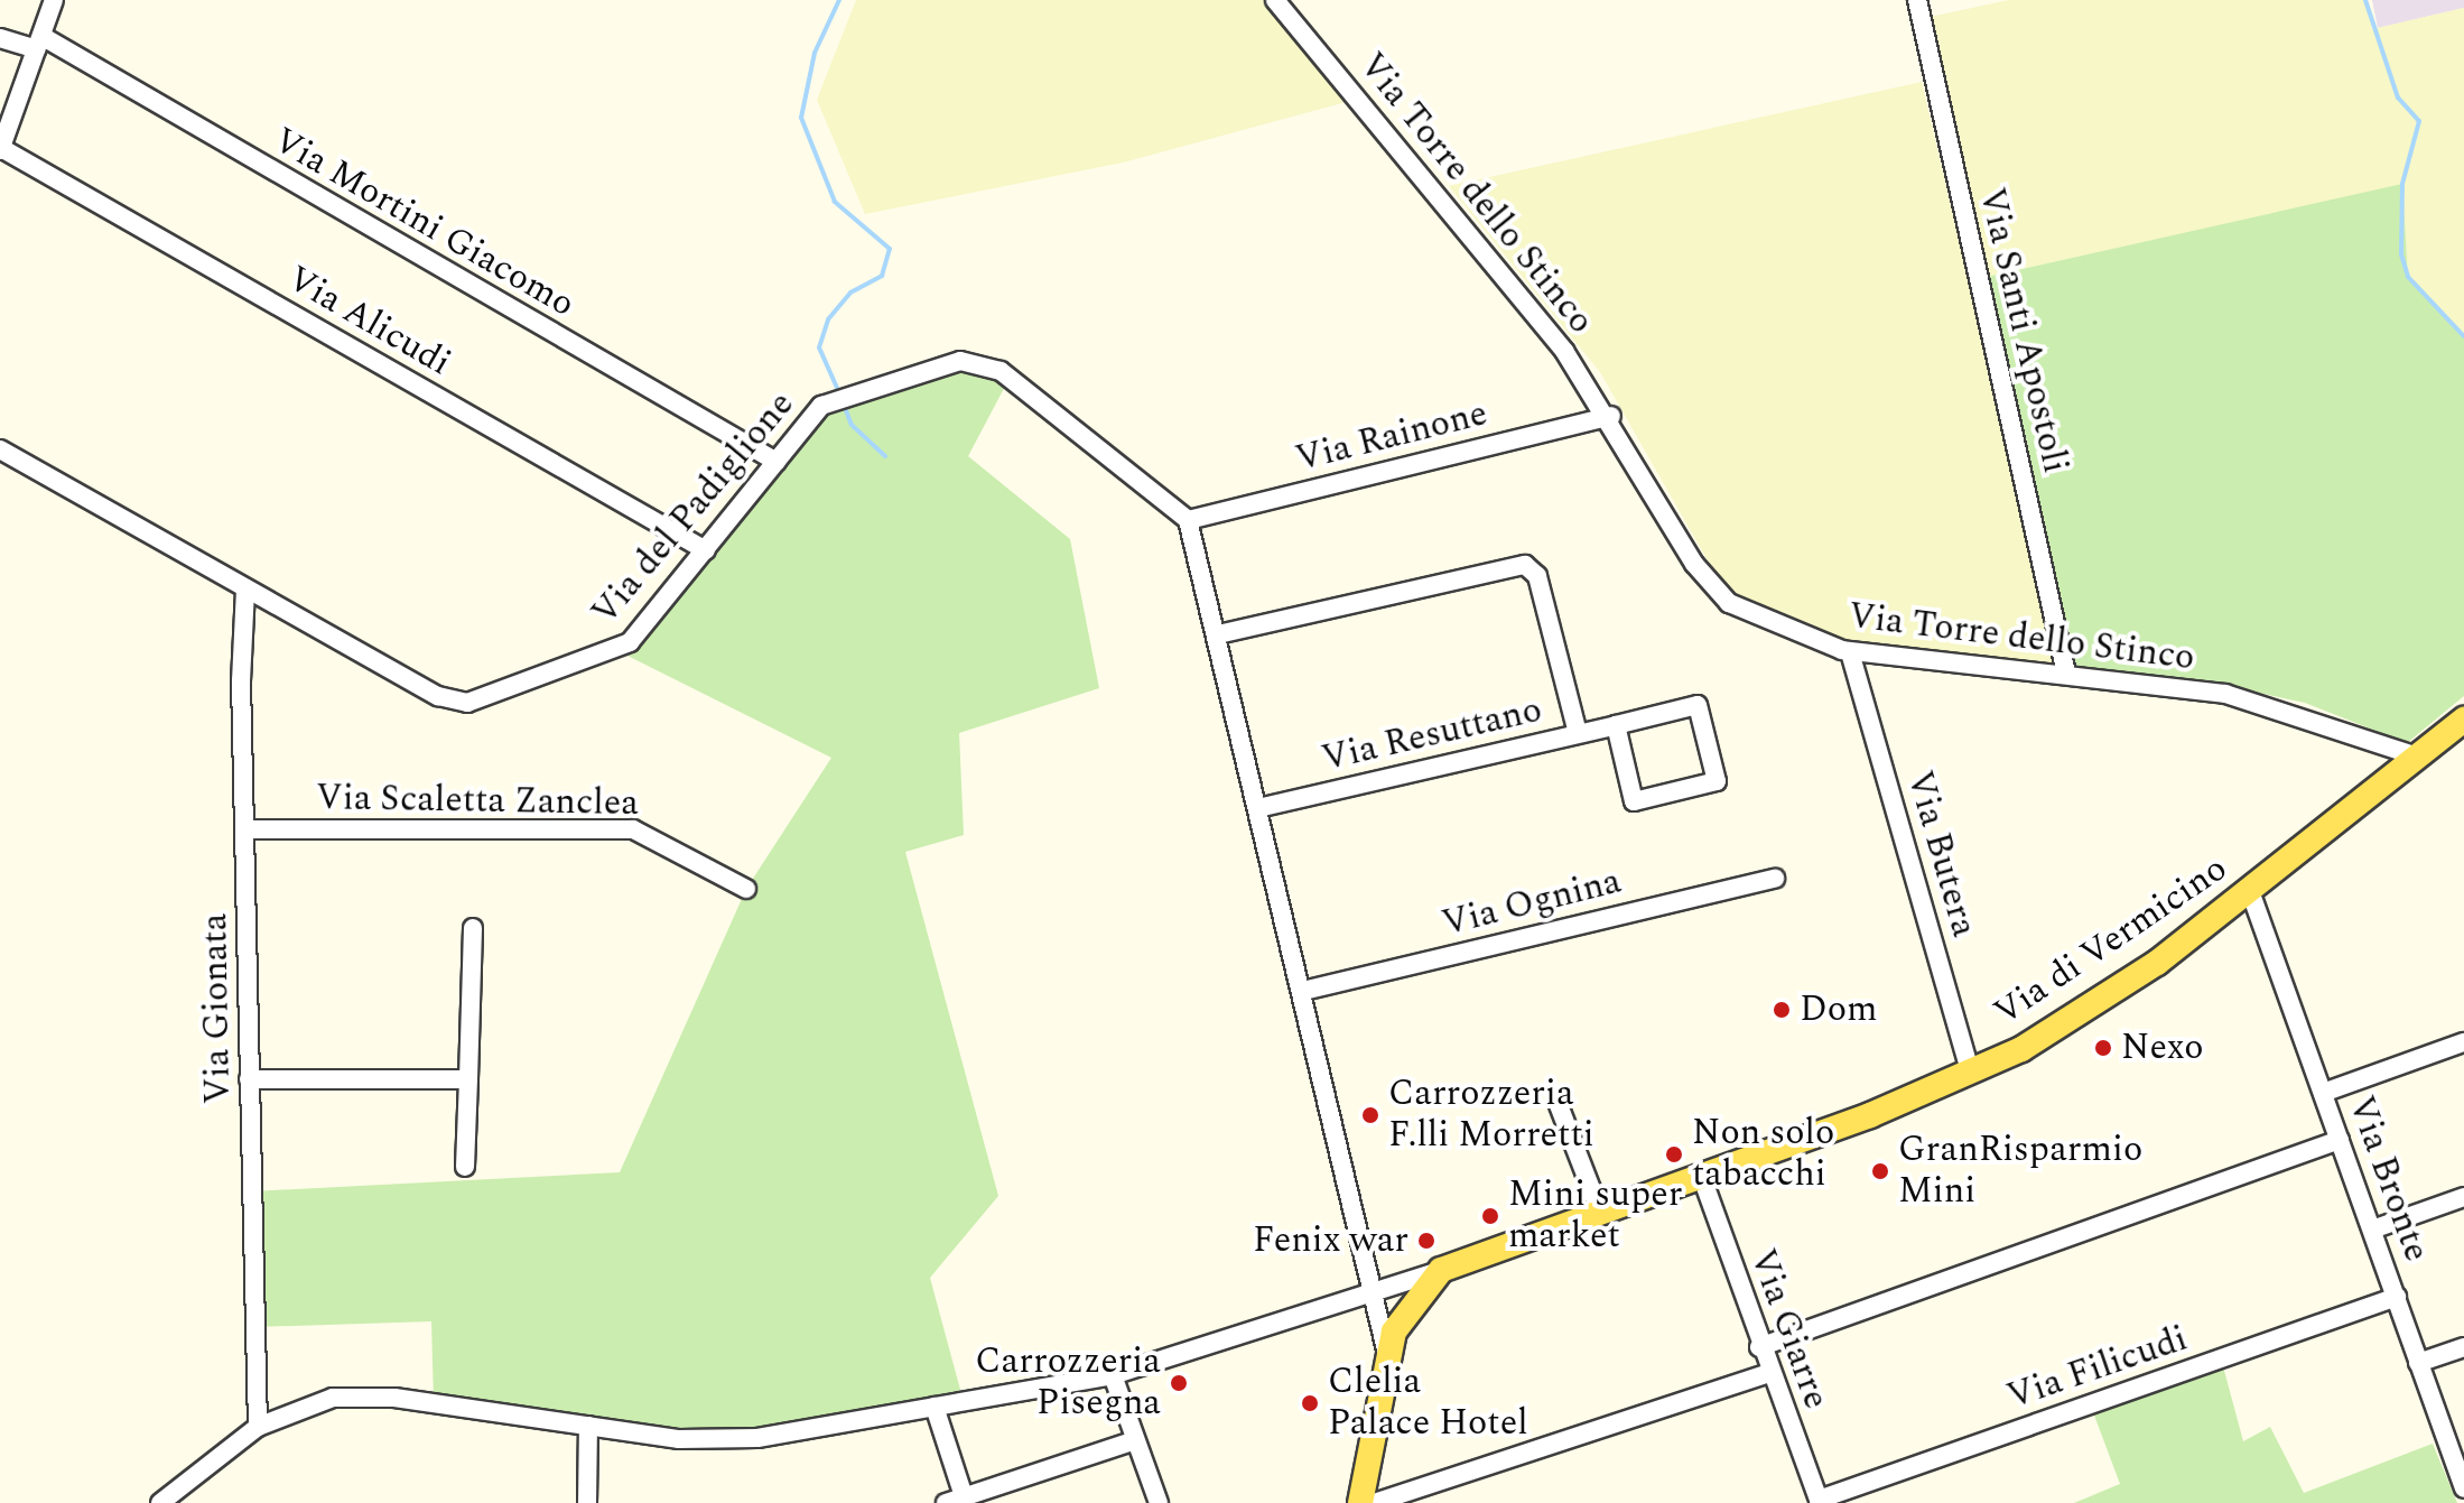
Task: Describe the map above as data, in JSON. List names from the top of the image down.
{
  "streets": {
    "main road": ["Via di Vermicino"],
    "street": [
      "Via Torre dello Stinco",
      "Via Mortini Giacomo",
      "Via Alicudi",
      "Via Santi Apostoli",
      "Via Rainone",
      "Via del Padiglione",
      "Via Resuttano",
      "Via Scaletta Zanclea",
      "Via Butera",
      "Via Ognina",
      "Via Gionata",
      "Via Bronte",
      "Via Giarre",
      "Via Filicudi"
    ]
  },
  "crossings": [
    ["Via Torre dello Stinco", "Via Santi Apostoli"],
    ["Via Torre dello Stinco", "Via Rainone"],
    ["Via Torre dello Stinco", "Via Butera"],
    ["Via Torre dello Stinco", "Via di Vermicino"],
    ["Via Mortini Giacomo", "Via del Padiglione"],
    ["Via Alicudi", "Via del Padiglione"],
    ["Via Rainone", "Via del Padiglione"],
    ["Via del Padiglione", "Via Gionata"],
    ["Via Scaletta Zanclea", "Via Gionata"],
    ["Via Butera", "Via di Vermicino"],
    ["Via di Vermicino", "Via Bronte"],
    ["Via di Vermicino", "Via Giarre"],
    ["Via Bronte", "Via Filicudi"],
    ["Via Giarre", "Via Filicudi"]
  ],
  "places": [
    "Dom",
    "Nexo",
    "Carrozzeria F.lli Morretti",
    "Non solo tabacchi",
    "GranRisparmio Mini",
    "Mini super market",
    "Fenix war",
    "Carrozzeria Pisegna",
    "Clelia Palace Hotel"
  ]
}
